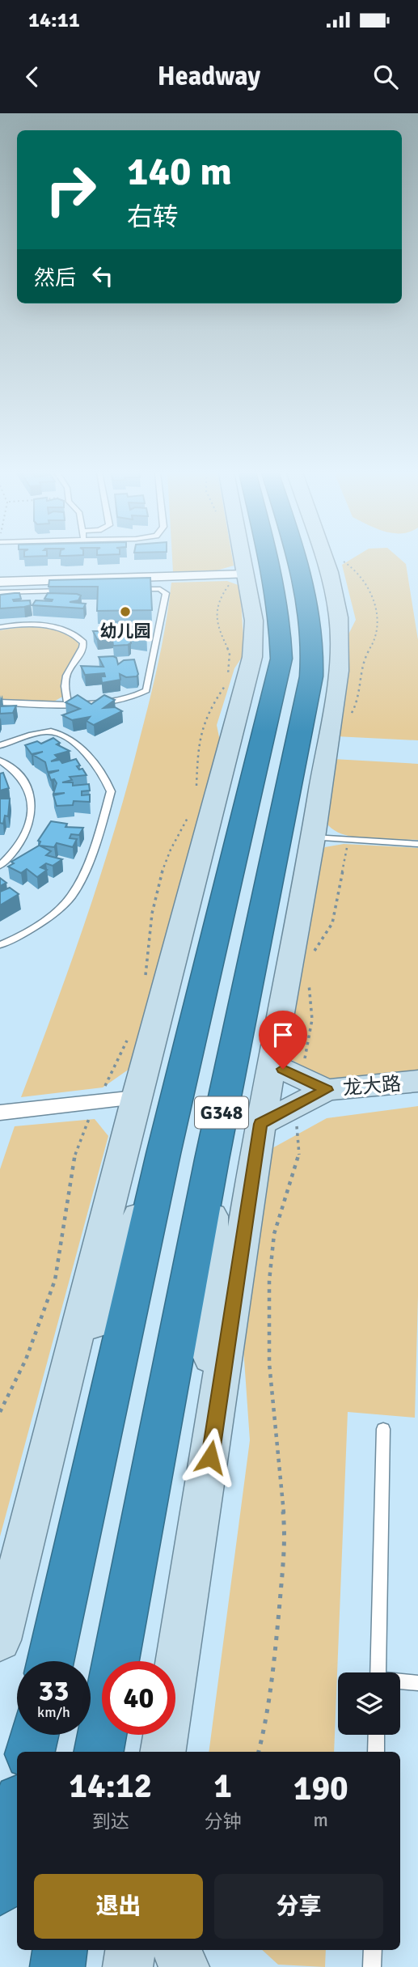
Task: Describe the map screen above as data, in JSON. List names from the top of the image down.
{
  "streets": {
    "highway": ["G348"],
    "street": ["龙大路"]
  },
  "places": ["幼儿园"],
  "page": {
    "status": "14:11",
    "header": "Headway",
    "turn": ["140 m", "右转"],
    "then": "然后",
    "speed": "33 km/h",
    "limit": "40",
    "eta": [
      "14:12",
      "到达",
      "1",
      "分钟",
      "190",
      "m"
    ],
    "buttons": ["退出", "分享"]
  }
}
